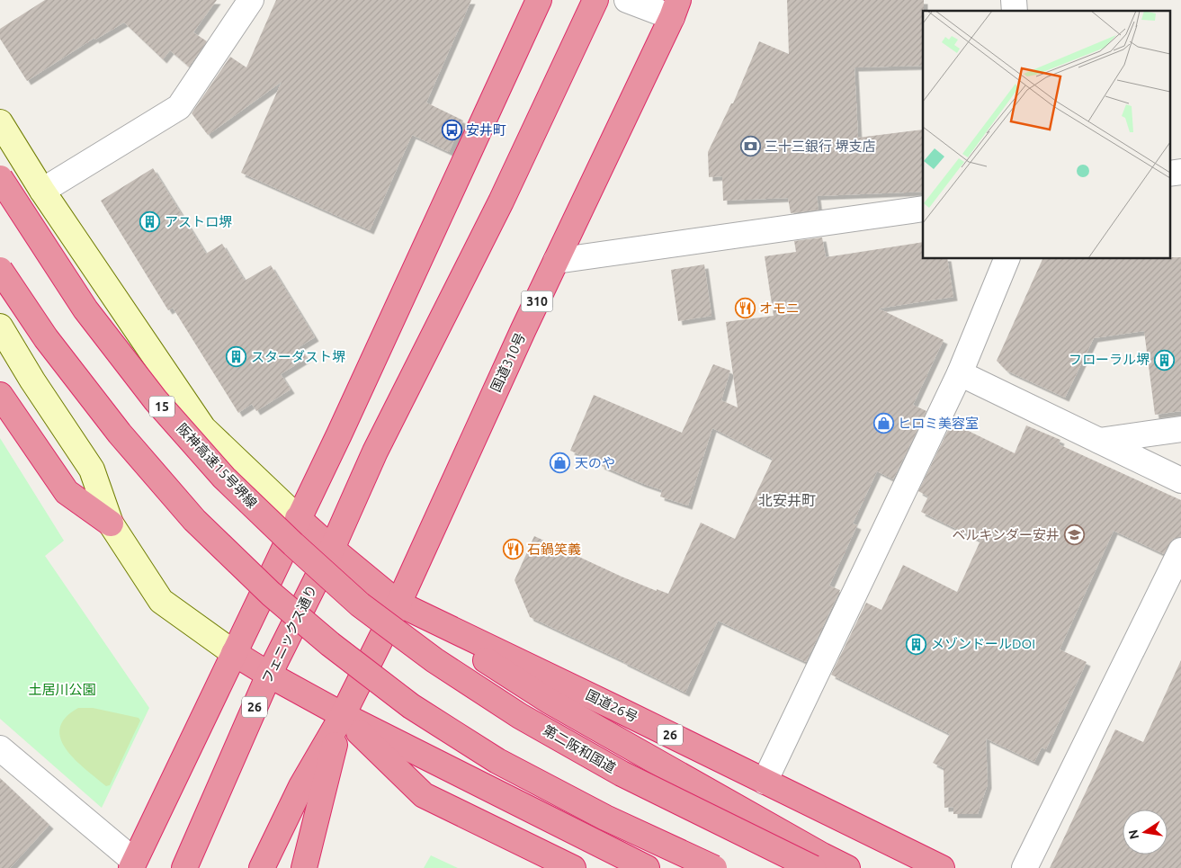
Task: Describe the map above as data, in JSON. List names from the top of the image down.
{
  "streets": {
    "highway": [
      "310",
      "国道310号",
      "15",
      "阪神高速15号堺線",
      "フェニックス通り",
      "国道26号",
      "26",
      "第二阪和国道"
    ]
  },
  "crossings": [
    ["国道310号", "国道26号"],
    ["阪神高速15号堺線", "第二阪和国道"],
    ["フェニックス通り", "国道26号"],
    ["フェニックス通り", "26"]
  ],
  "districts": ["北安井町"],
  "parks": ["土居川公園"],
  "places": {
    "bus stop": ["安井町"],
    "bank": ["三十三銀行 堺支店"],
    "building": [
      "アストロ堺",
      "スターダスト堺",
      "フローラル堺",
      "メゾンドールDOI"
    ],
    "restaurant": ["オモニ", "石鍋笑義"],
    "shop": ["ヒロミ美容室", "天のや"],
    "school or university": ["ベルキンダー安井"]
  },
  "north": "left"
}
